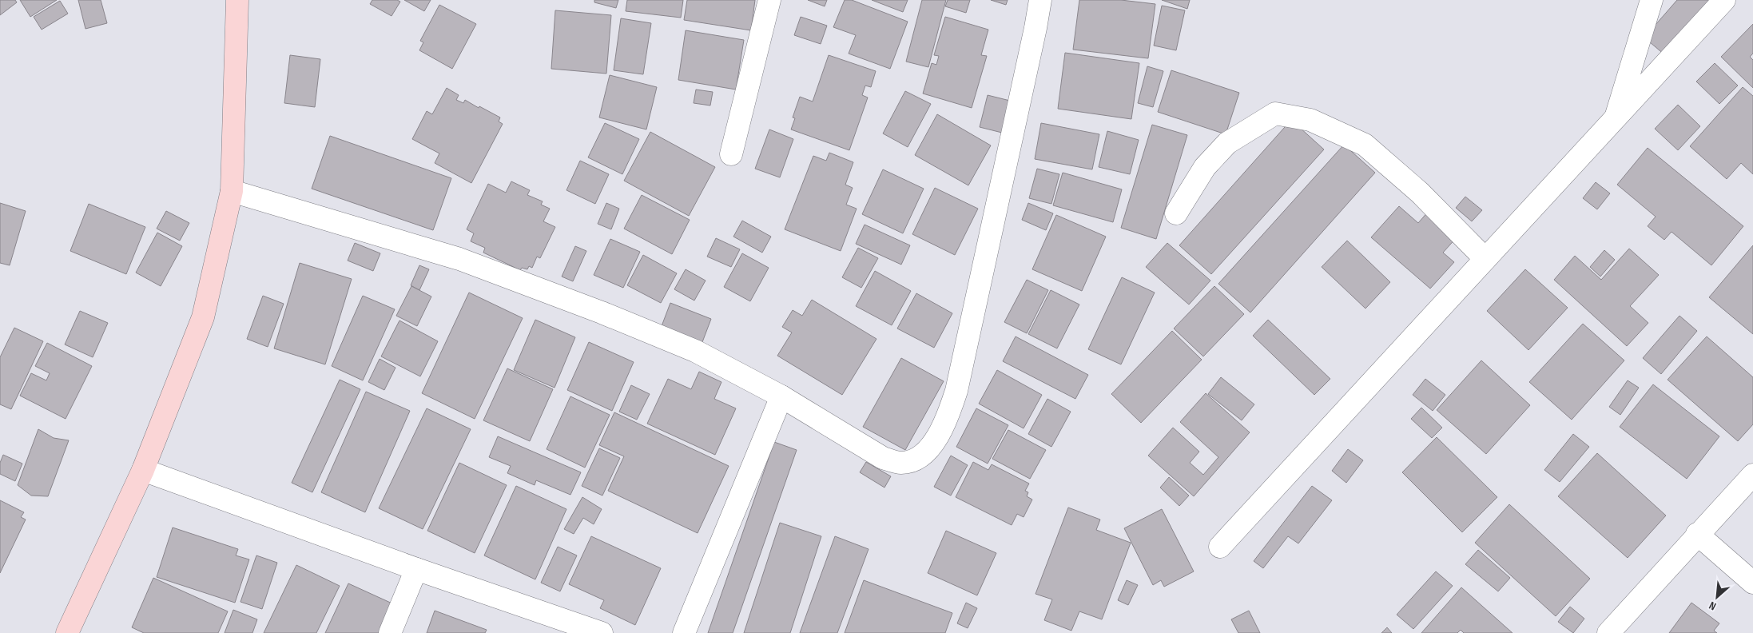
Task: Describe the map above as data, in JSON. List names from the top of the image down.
{
  "north": "bottom left"
}
